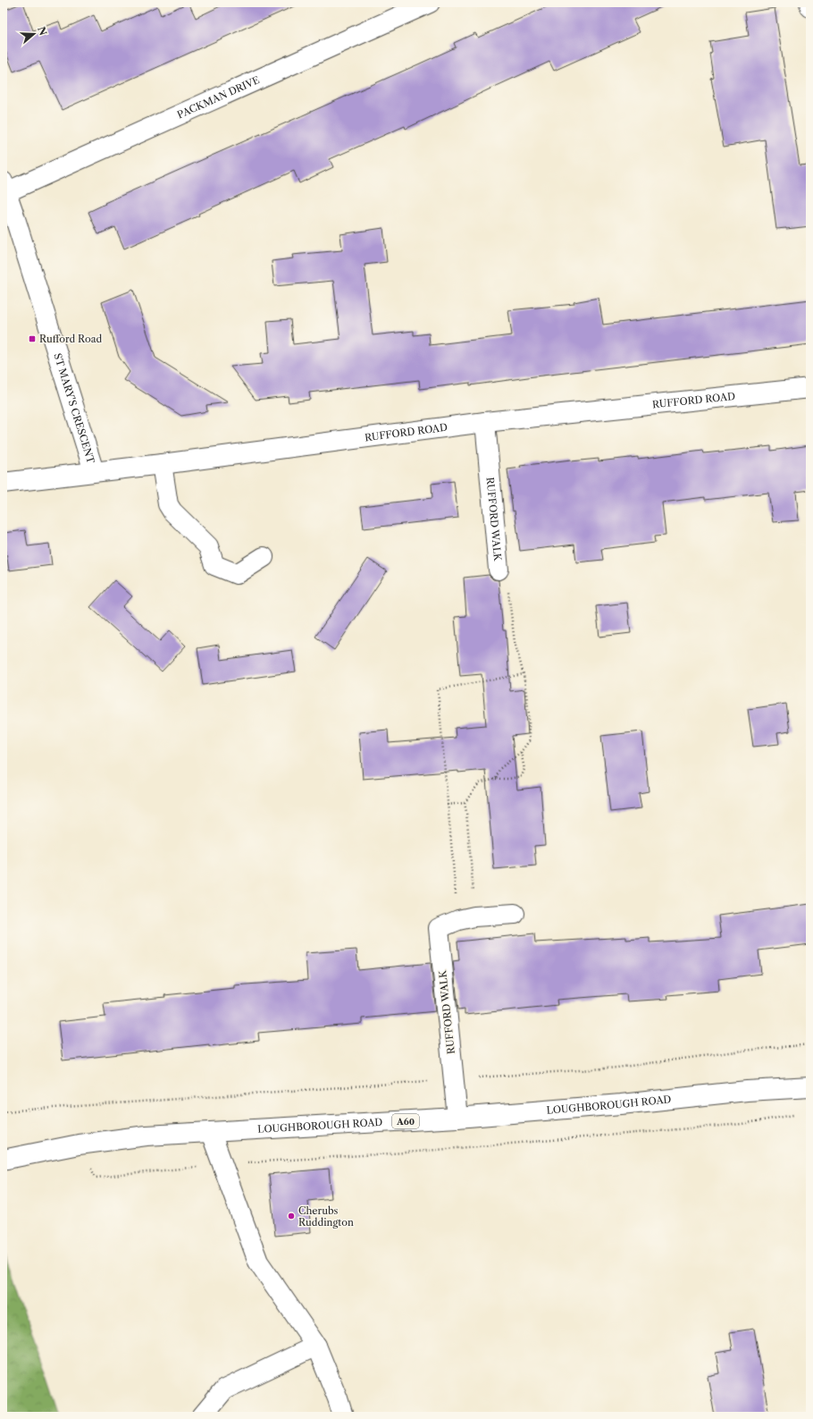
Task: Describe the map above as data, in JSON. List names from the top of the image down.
{
  "streets": {
    "street": [
      "PACKMAN DRIVE",
      "RUFFORD ROAD",
      "ST MARY'S CRESCENT",
      "RUFFORD WALK",
      "LOUGHBOROUGH ROAD",
      "A60"
    ]
  },
  "crossings": [
    ["PACKMAN DRIVE", "ST MARY'S CRESCENT"],
    ["RUFFORD ROAD", "ST MARY'S CRESCENT"],
    ["RUFFORD ROAD", "RUFFORD WALK"],
    ["RUFFORD WALK", "LOUGHBOROUGH ROAD"]
  ],
  "places": {
    "transit": ["Rufford Road"],
    "other": ["Cherubs Ruddington"]
  },
  "north": "right"
}
